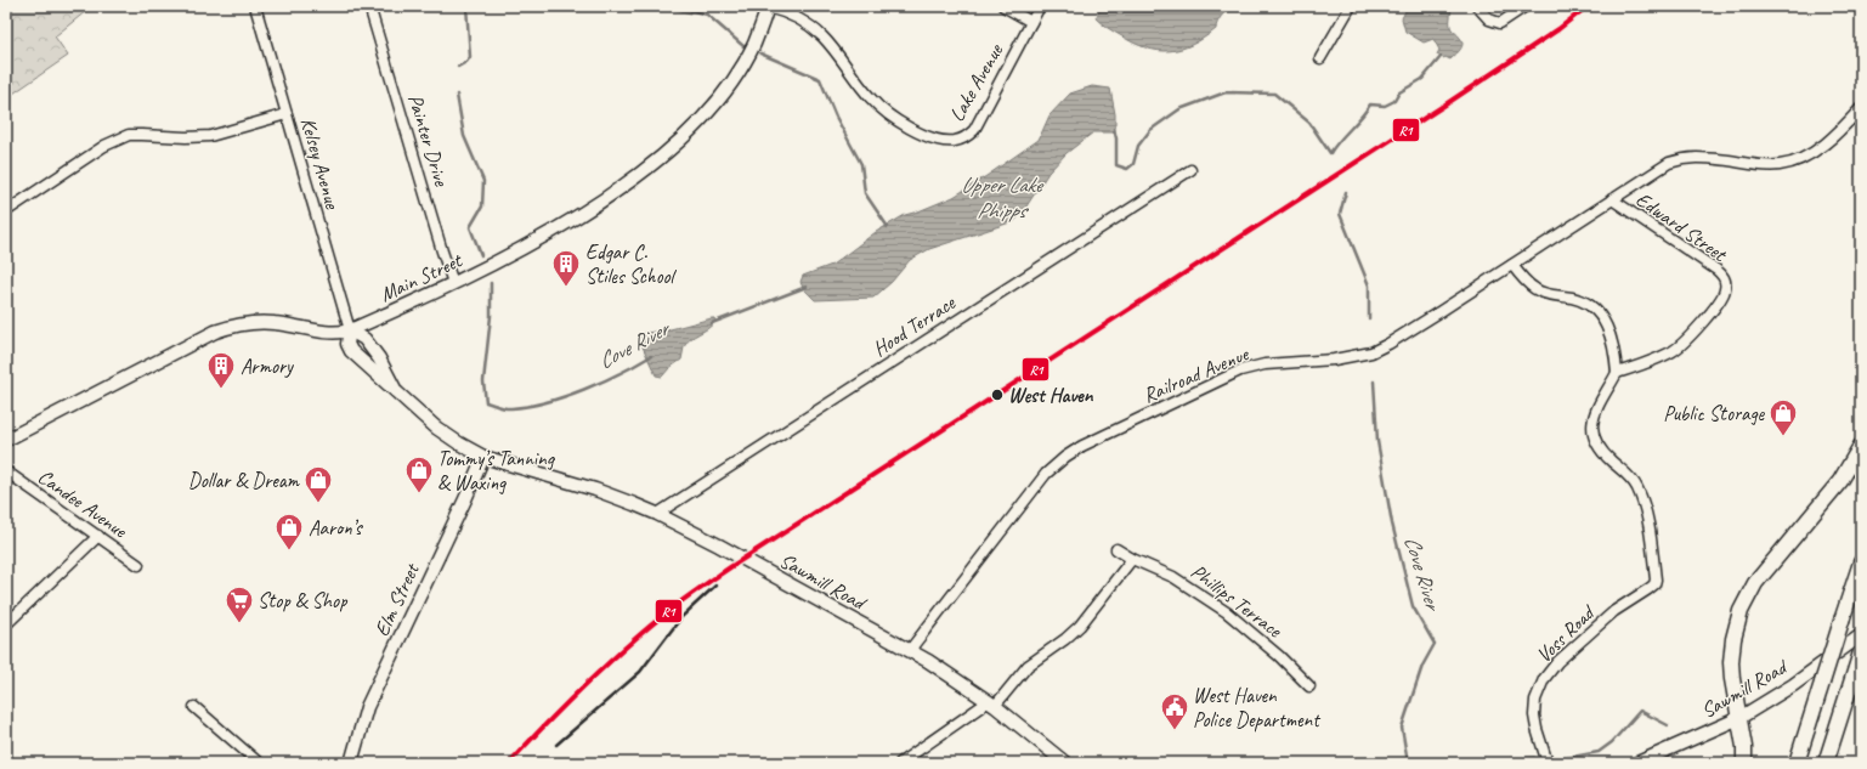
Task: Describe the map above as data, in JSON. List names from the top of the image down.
{
  "streets": {
    "main road": ["Main Street", "Sawmill Road", "Elm Street"],
    "street": [
      "Lake Avenue",
      "Painter Drive",
      "Kelsey Avenue",
      "Edward Street",
      "Hood Terrace",
      "Railroad Avenue",
      "Candee Avenue",
      "Phillips Terrace",
      "Voss Road"
    ]
  },
  "crossings": [
    ["Lake Avenue", "Main Street"],
    ["Painter Drive", "Main Street"],
    ["Kelsey Avenue", "Main Street"],
    ["Kelsey Avenue", "Sawmill Road"],
    ["Edward Street", "Railroad Avenue"],
    ["Edward Street", "Voss Road"],
    ["Main Street", "Sawmill Road"],
    ["Hood Terrace", "Sawmill Road"],
    ["Railroad Avenue", "Sawmill Road"],
    ["Sawmill Road", "Elm Street"]
  ],
  "water": ["Upper Lake Phipps", "Cove River"],
  "places": {
    "building": ["Edgar C. Stiles School", "Armory"],
    "other": ["West Haven"],
    "shop": [
      "Public Storage",
      "Tommy’s Tanning & Waxing",
      "Dollar & Dream",
      "Aaron’s"
    ],
    "supermarket": ["Stop & Shop"],
    "public building": ["West Haven Police Department"]
  },
  "lines": ["transit line R1"]
}
